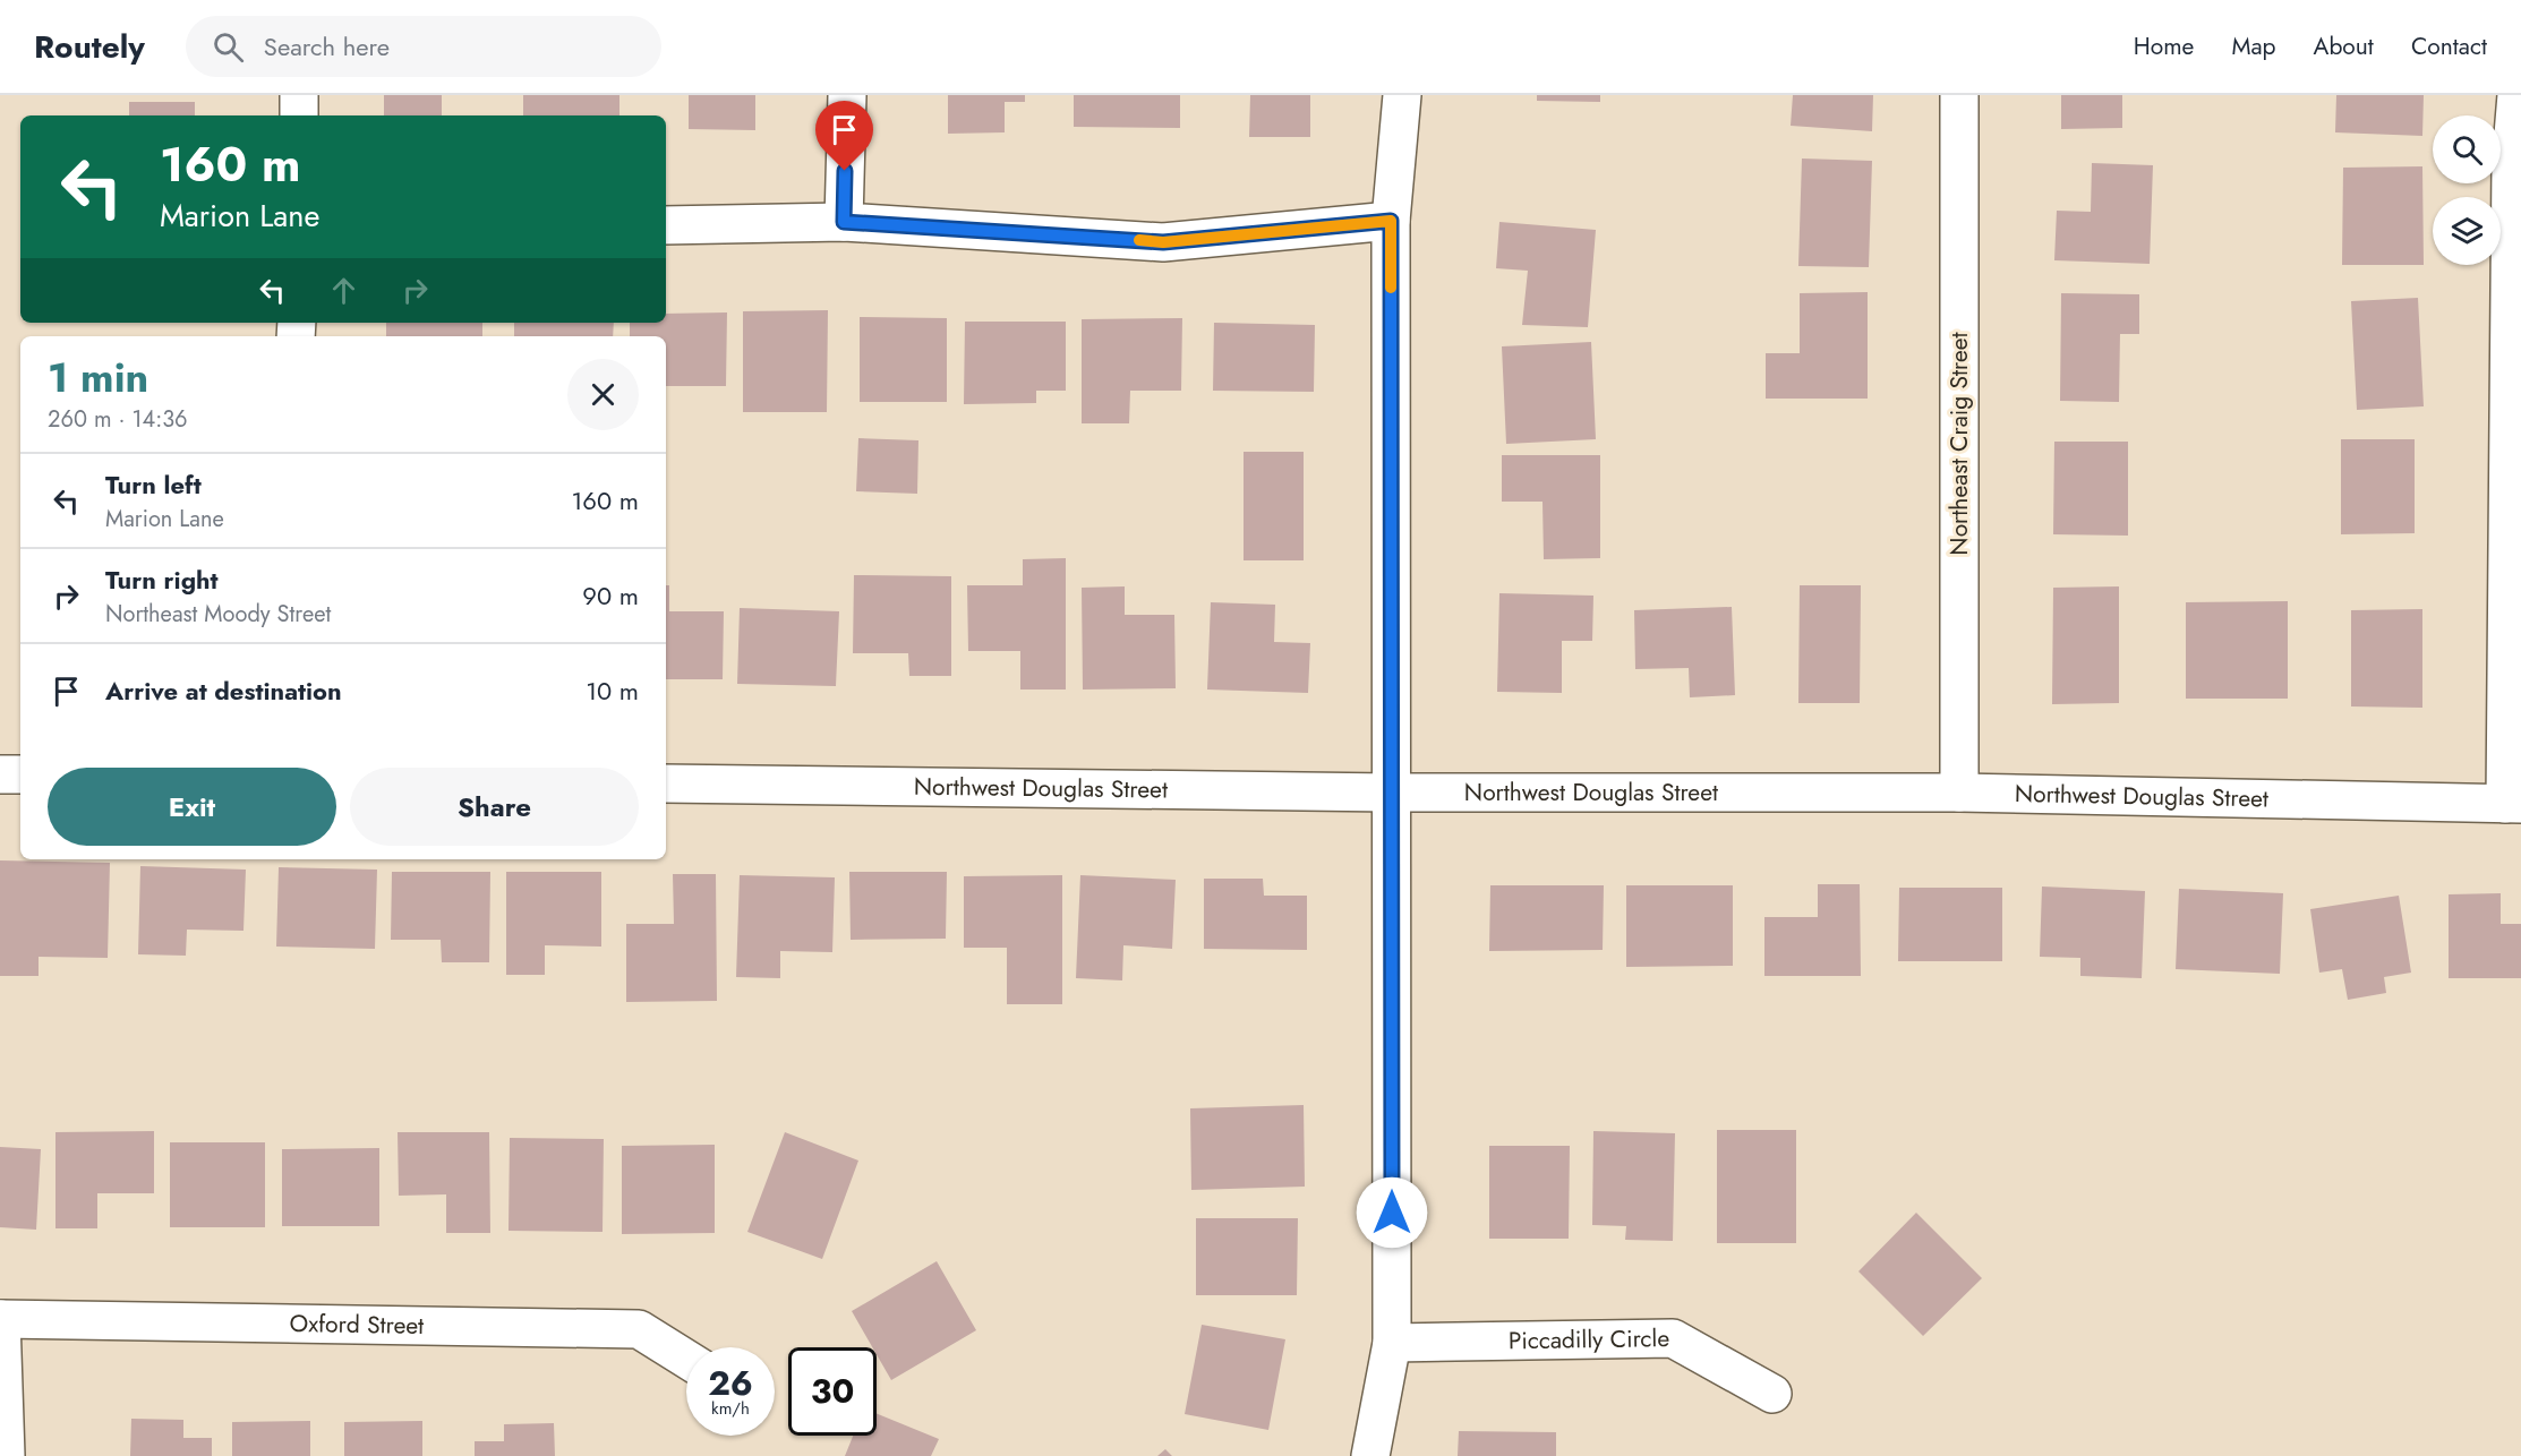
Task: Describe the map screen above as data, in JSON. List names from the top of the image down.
{
  "streets": {
    "street": [
      "Northeast Craig Street",
      "Northwest Douglas Street",
      "Oxford Street",
      "Piccadilly Circle"
    ]
  },
  "crossings": [
    ["Northeast Craig Street", "Northwest Douglas Street"]
  ],
  "page": {
    "header": "Routely",
    "search": "Search here",
    "nav": [
      "Home",
      "Map",
      "About",
      "Contact"
    ],
    "turn": ["160 m", "Marion Lane"],
    "heading": ["1 min", "260 m · 14:36"],
    "list": [
      {
        "name": "Turn left",
        "note": "Marion Lane",
        "value": "160 m"
      },
      {
        "name": "Turn right",
        "note": "Northeast Moody Street",
        "value": "90 m"
      },
      {
        "name": "Arrive at destination",
        "value": "10 m"
      }
    ],
    "buttons": ["Exit", "Share"],
    "speed": "26 km/h",
    "limit": "30"
  }
}
